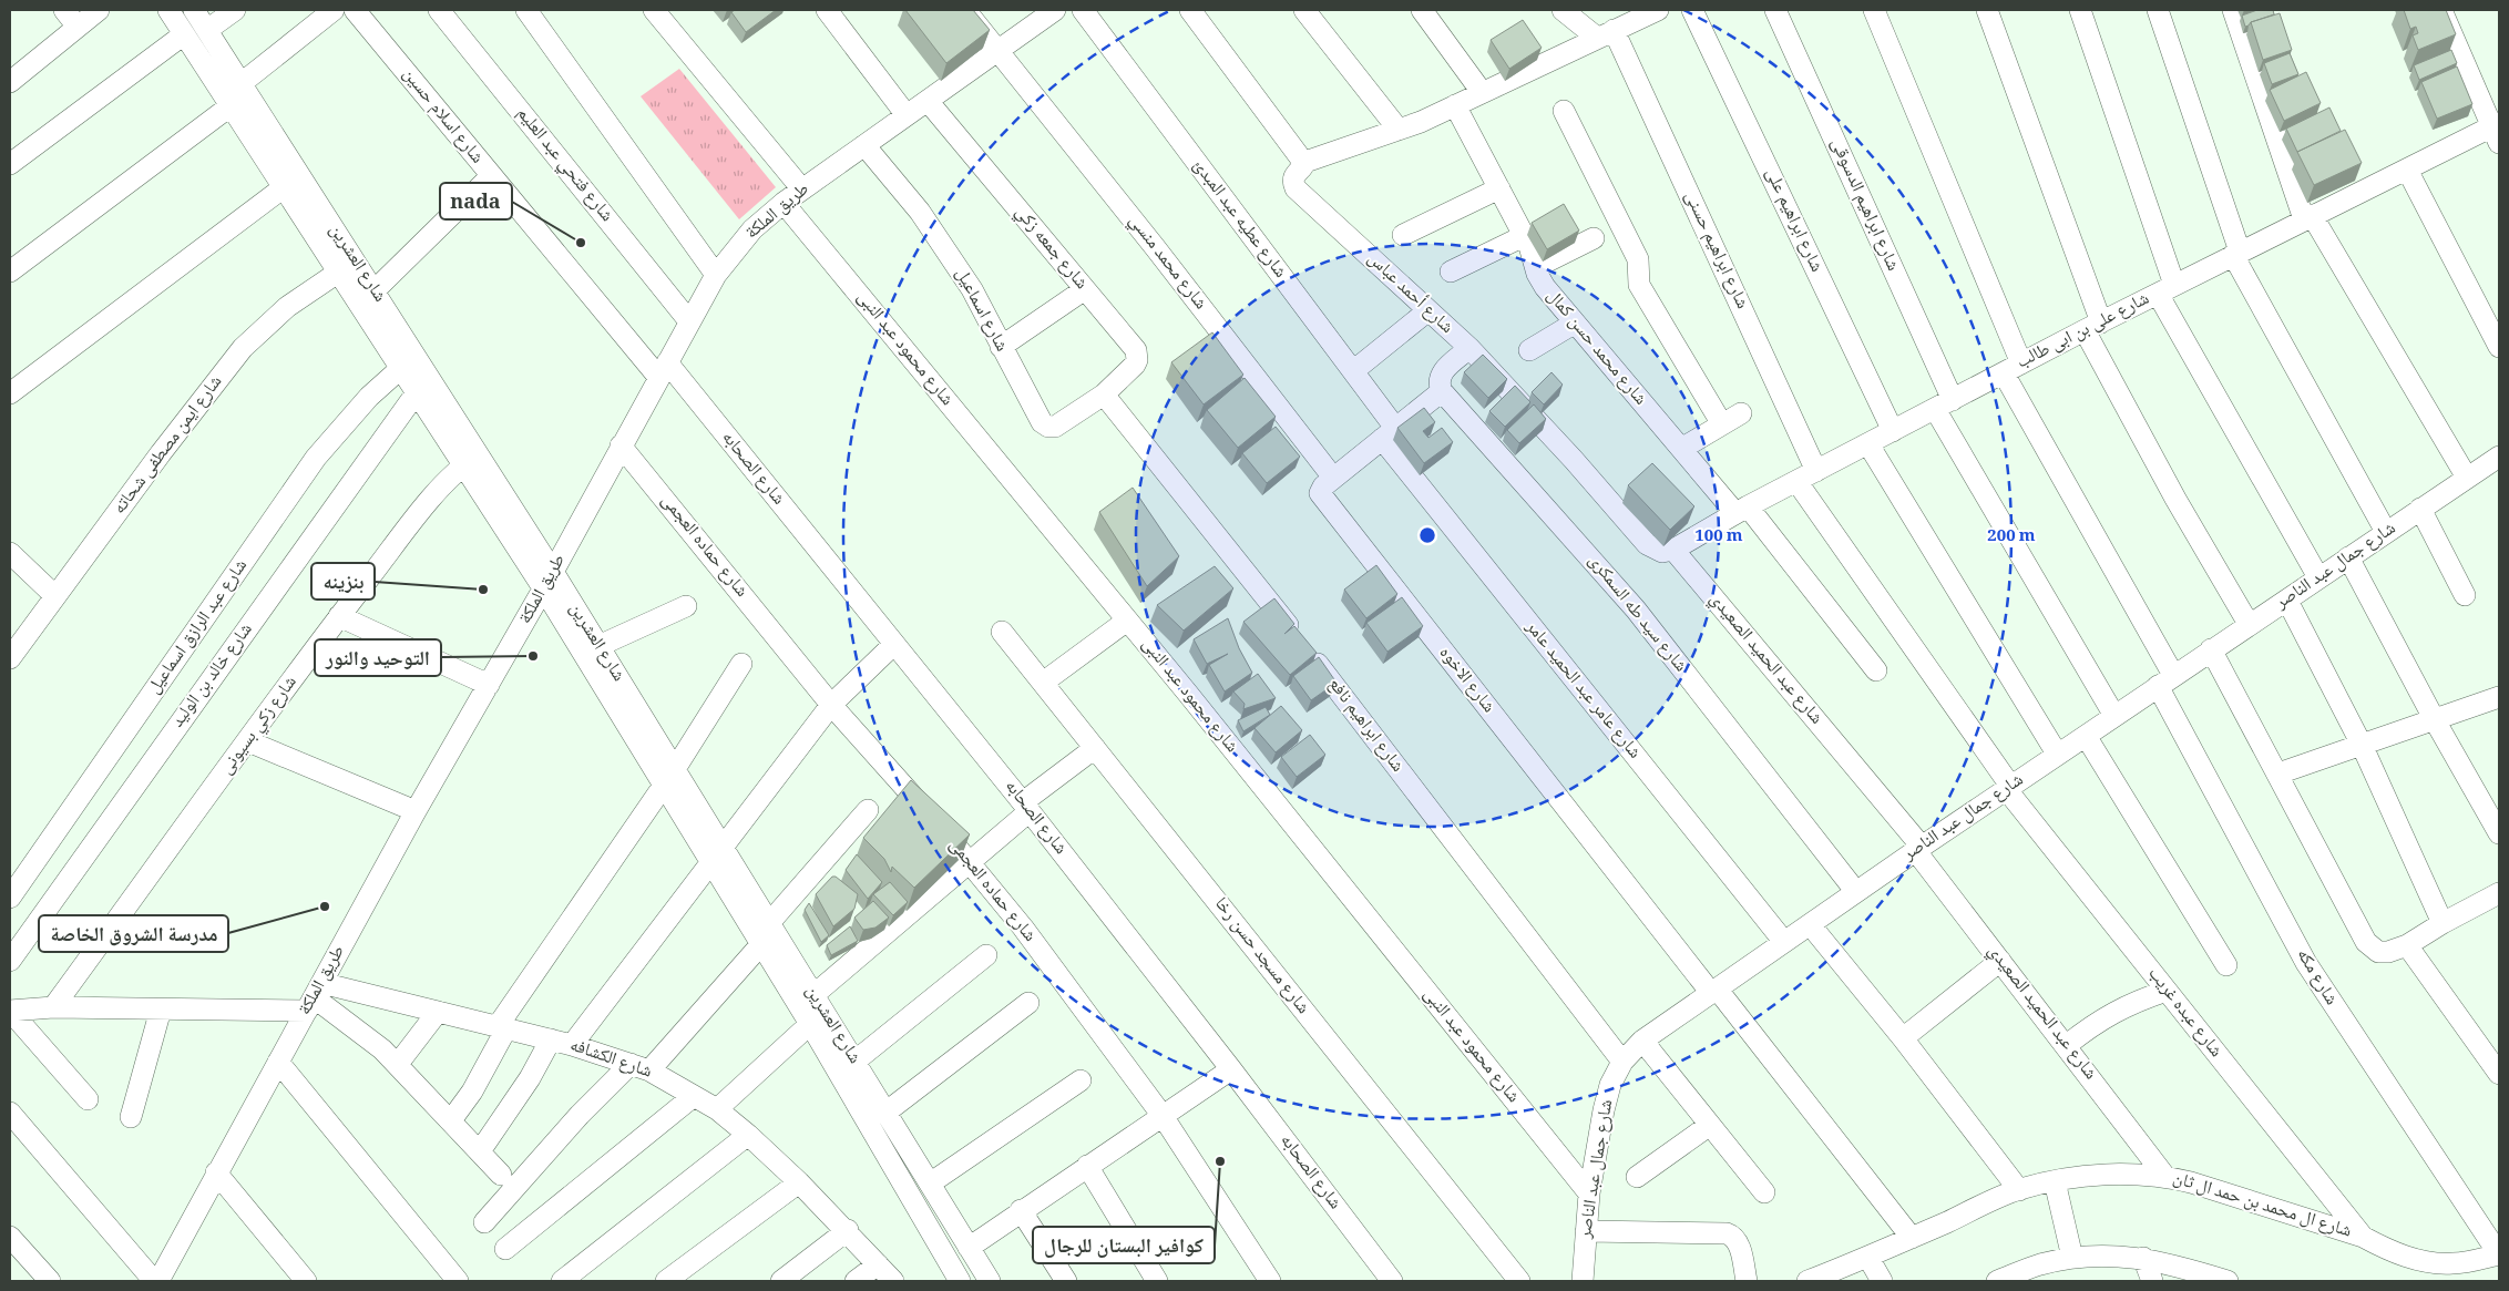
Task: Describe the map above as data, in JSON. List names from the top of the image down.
{
  "streets": {
    "street": [
      "شارع اسلام حسين",
      "شارع فتحي عبد العليم",
      "شارع ابراهيم الدسوقى",
      "طريق الملكة",
      "شارع عطيه عبد المبدئ",
      "شارع ابراهيم على",
      "شارع جمعه زكي",
      "شارع ابراهيم حسنى",
      "شارع محمد منسي",
      "شارع العشرين",
      "شارع أحمد عباس",
      "شارع اسماعيل",
      "شارع على بن ابى طالب",
      "شارع محمد حسن كمال",
      "شارع محمود عبد النبى",
      "شارع ايمن مصطفى شحاته",
      "شارع الصحابه",
      "شارع حماده العجمى",
      "شارع جمال عبد الناصر",
      "شارع سيد طه السمكرى",
      "شارع عبد الرازق اسماعيل",
      "شارع عبد الحميد الصعيدي",
      "شارع خالد بن الوليد",
      "شارع الاخوه",
      "شارع عامر عبد الحميد عامر",
      "شارع زكي بسيونى",
      "شارع ابراهيم نافع",
      "شارع مسجد حسن رخا",
      "شارع مكه",
      "شارع عبده غريب",
      "شارع الكشافه",
      "شارع ال محمد بن حمد ال ثان"
    ]
  },
  "crossings": [
    ["شارع اسلام حسين", "طريق الملكة"],
    ["شارع اسلام حسين", "شارع الصحابه"],
    ["شارع فتحي عبد العليم", "طريق الملكة"],
    ["شارع ابراهيم الدسوقى", "شارع على بن ابى طالب"],
    ["شارع ابراهيم الدسوقى", "شارع جمال عبد الناصر"],
    ["طريق الملكة", "شارع جمعه زكي"],
    ["طريق الملكة", "شارع محمد منسي"],
    ["طريق الملكة", "شارع العشرين"],
    ["طريق الملكة", "شارع اسماعيل"],
    ["طريق الملكة", "شارع محمود عبد النبى"],
    ["طريق الملكة", "شارع الصحابه"],
    ["طريق الملكة", "شارع حماده العجمى"],
    ["طريق الملكة", "شارع الكشافه"],
    ["شارع عطيه عبد المبدئ", "شارع الاخوه"],
    ["شارع عطيه عبد المبدئ", "شارع عامر عبد الحميد عامر"],
    ["شارع ابراهيم على", "شارع على بن ابى طالب"],
    ["شارع جمعه زكي", "شارع اسماعيل"],
    ["شارع جمعه زكي", "شارع ابراهيم نافع"],
    ["شارع ابراهيم حسنى", "شارع على بن ابى طالب"],
    ["شارع محمد منسي", "شارع الاخوه"],
    ["شارع العشرين", "شارع ايمن مصطفى شحاته"],
    ["شارع العشرين", "شارع عبد الرازق اسماعيل"],
    ["شارع العشرين", "شارع خالد بن الوليد"],
    ["شارع العشرين", "شارع زكي بسيونى"],
    ["شارع أحمد عباس", "شارع على بن ابى طالب"],
    ["شارع أحمد عباس", "شارع عبد الحميد الصعيدي"],
    ["شارع اسماعيل", "شارع ابراهيم نافع"],
    ["شارع على بن ابى طالب", "شارع محمد حسن كمال"],
    ["شارع على بن ابى طالب", "شارع عبد الحميد الصعيدي"],
    ["شارع على بن ابى طالب", "شارع مكه"],
    ["شارع على بن ابى طالب", "شارع عبده غريب"],
    ["شارع محمود عبد النبى", "شارع جمال عبد الناصر"],
    ["شارع جمال عبد الناصر", "شارع سيد طه السمكرى"],
    ["شارع جمال عبد الناصر", "شارع عبد الحميد الصعيدي"],
    ["شارع جمال عبد الناصر", "شارع الاخوه"],
    ["شارع جمال عبد الناصر", "شارع عامر عبد الحميد عامر"],
    ["شارع جمال عبد الناصر", "شارع ابراهيم نافع"],
    ["شارع جمال عبد الناصر", "شارع مكه"],
    ["شارع جمال عبد الناصر", "شارع عبده غريب"],
    ["شارع سيد طه السمكرى", "شارع الاخوه"],
    ["شارع عبد الحميد الصعيدي", "شارع ال محمد بن حمد ال ثان"],
    ["شارع الاخوه", "شارع عامر عبد الحميد عامر"],
    ["شارع زكي بسيونى", "شارع الكشافه"],
    ["شارع مكه", "شارع ال محمد بن حمد ال ثان"],
    ["شارع عبده غريب", "شارع ال محمد بن حمد ال ثان"]
  ],
  "places": [
    "nada",
    "بنزينه",
    "التوحيد والنور",
    "مدرسة الشروق الخاصة",
    "كوافير البستان للرجال"
  ],
  "rings": ["100 m", "200 m"]
}
